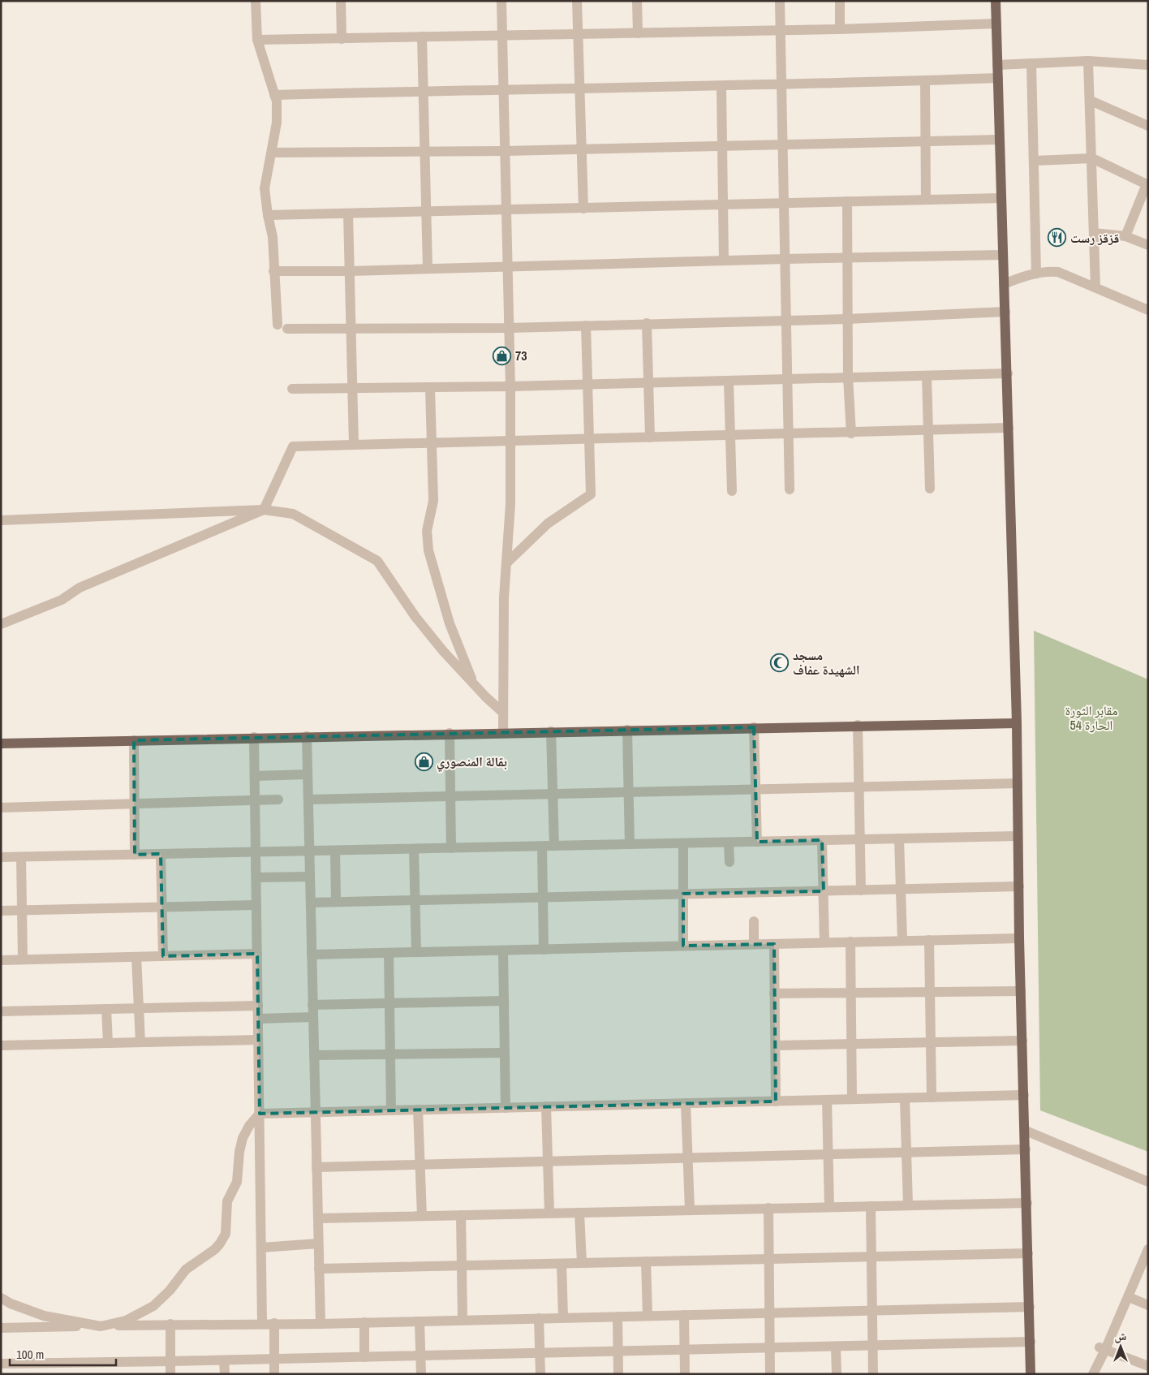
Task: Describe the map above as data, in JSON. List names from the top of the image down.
{
  "parks": ["مقابر الثورة الحارة 54"],
  "places": {
    "restaurant": ["قزقز رست"],
    "shop": ["73", "بقالة المنصوري"],
    "mosque": ["مسجد الشهيدة عفاف"]
  },
  "scale_bar": "100 m",
  "north": "top"
}
